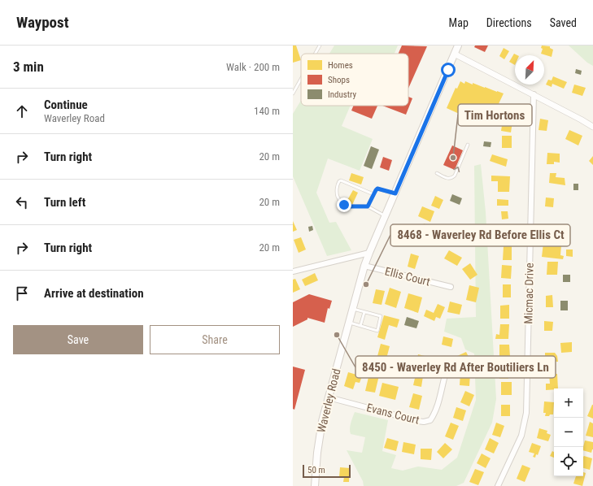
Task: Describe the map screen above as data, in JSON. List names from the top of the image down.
{
  "streets": {
    "main road": ["Waverley Road"],
    "street": ["Ellis Court", "Micmac Drive", "Evans Court"]
  },
  "crossings": [
    ["Ellis Court", "Waverley Road"],
    ["Waverley Road", "Evans Court"]
  ],
  "places": ["Tim Hortons", "8468 - Waverley Rd Before Ellis Ct", "8450 - Waverley Rd After Boutiliers Ln"],
  "legend": ["Homes", "Shops", "Industry"],
  "scale_bar": "50 m",
  "north": "top right",
  "page": {
    "header": "Waypost",
    "nav": ["Map", "Directions", "Saved"],
    "heading": ["3 min", "Walk · 200 m"],
    "list": [
      ["Continue", "Waverley Road", "140 m"],
      ["Turn right", "20 m"],
      ["Turn left", "20 m"],
      ["Turn right", "20 m"],
      "Arrive at destination"
    ],
    "buttons": ["Save", "Share"],
    "map_buttons": ["+", "−"],
    "scale": "50 m"
  }
}
